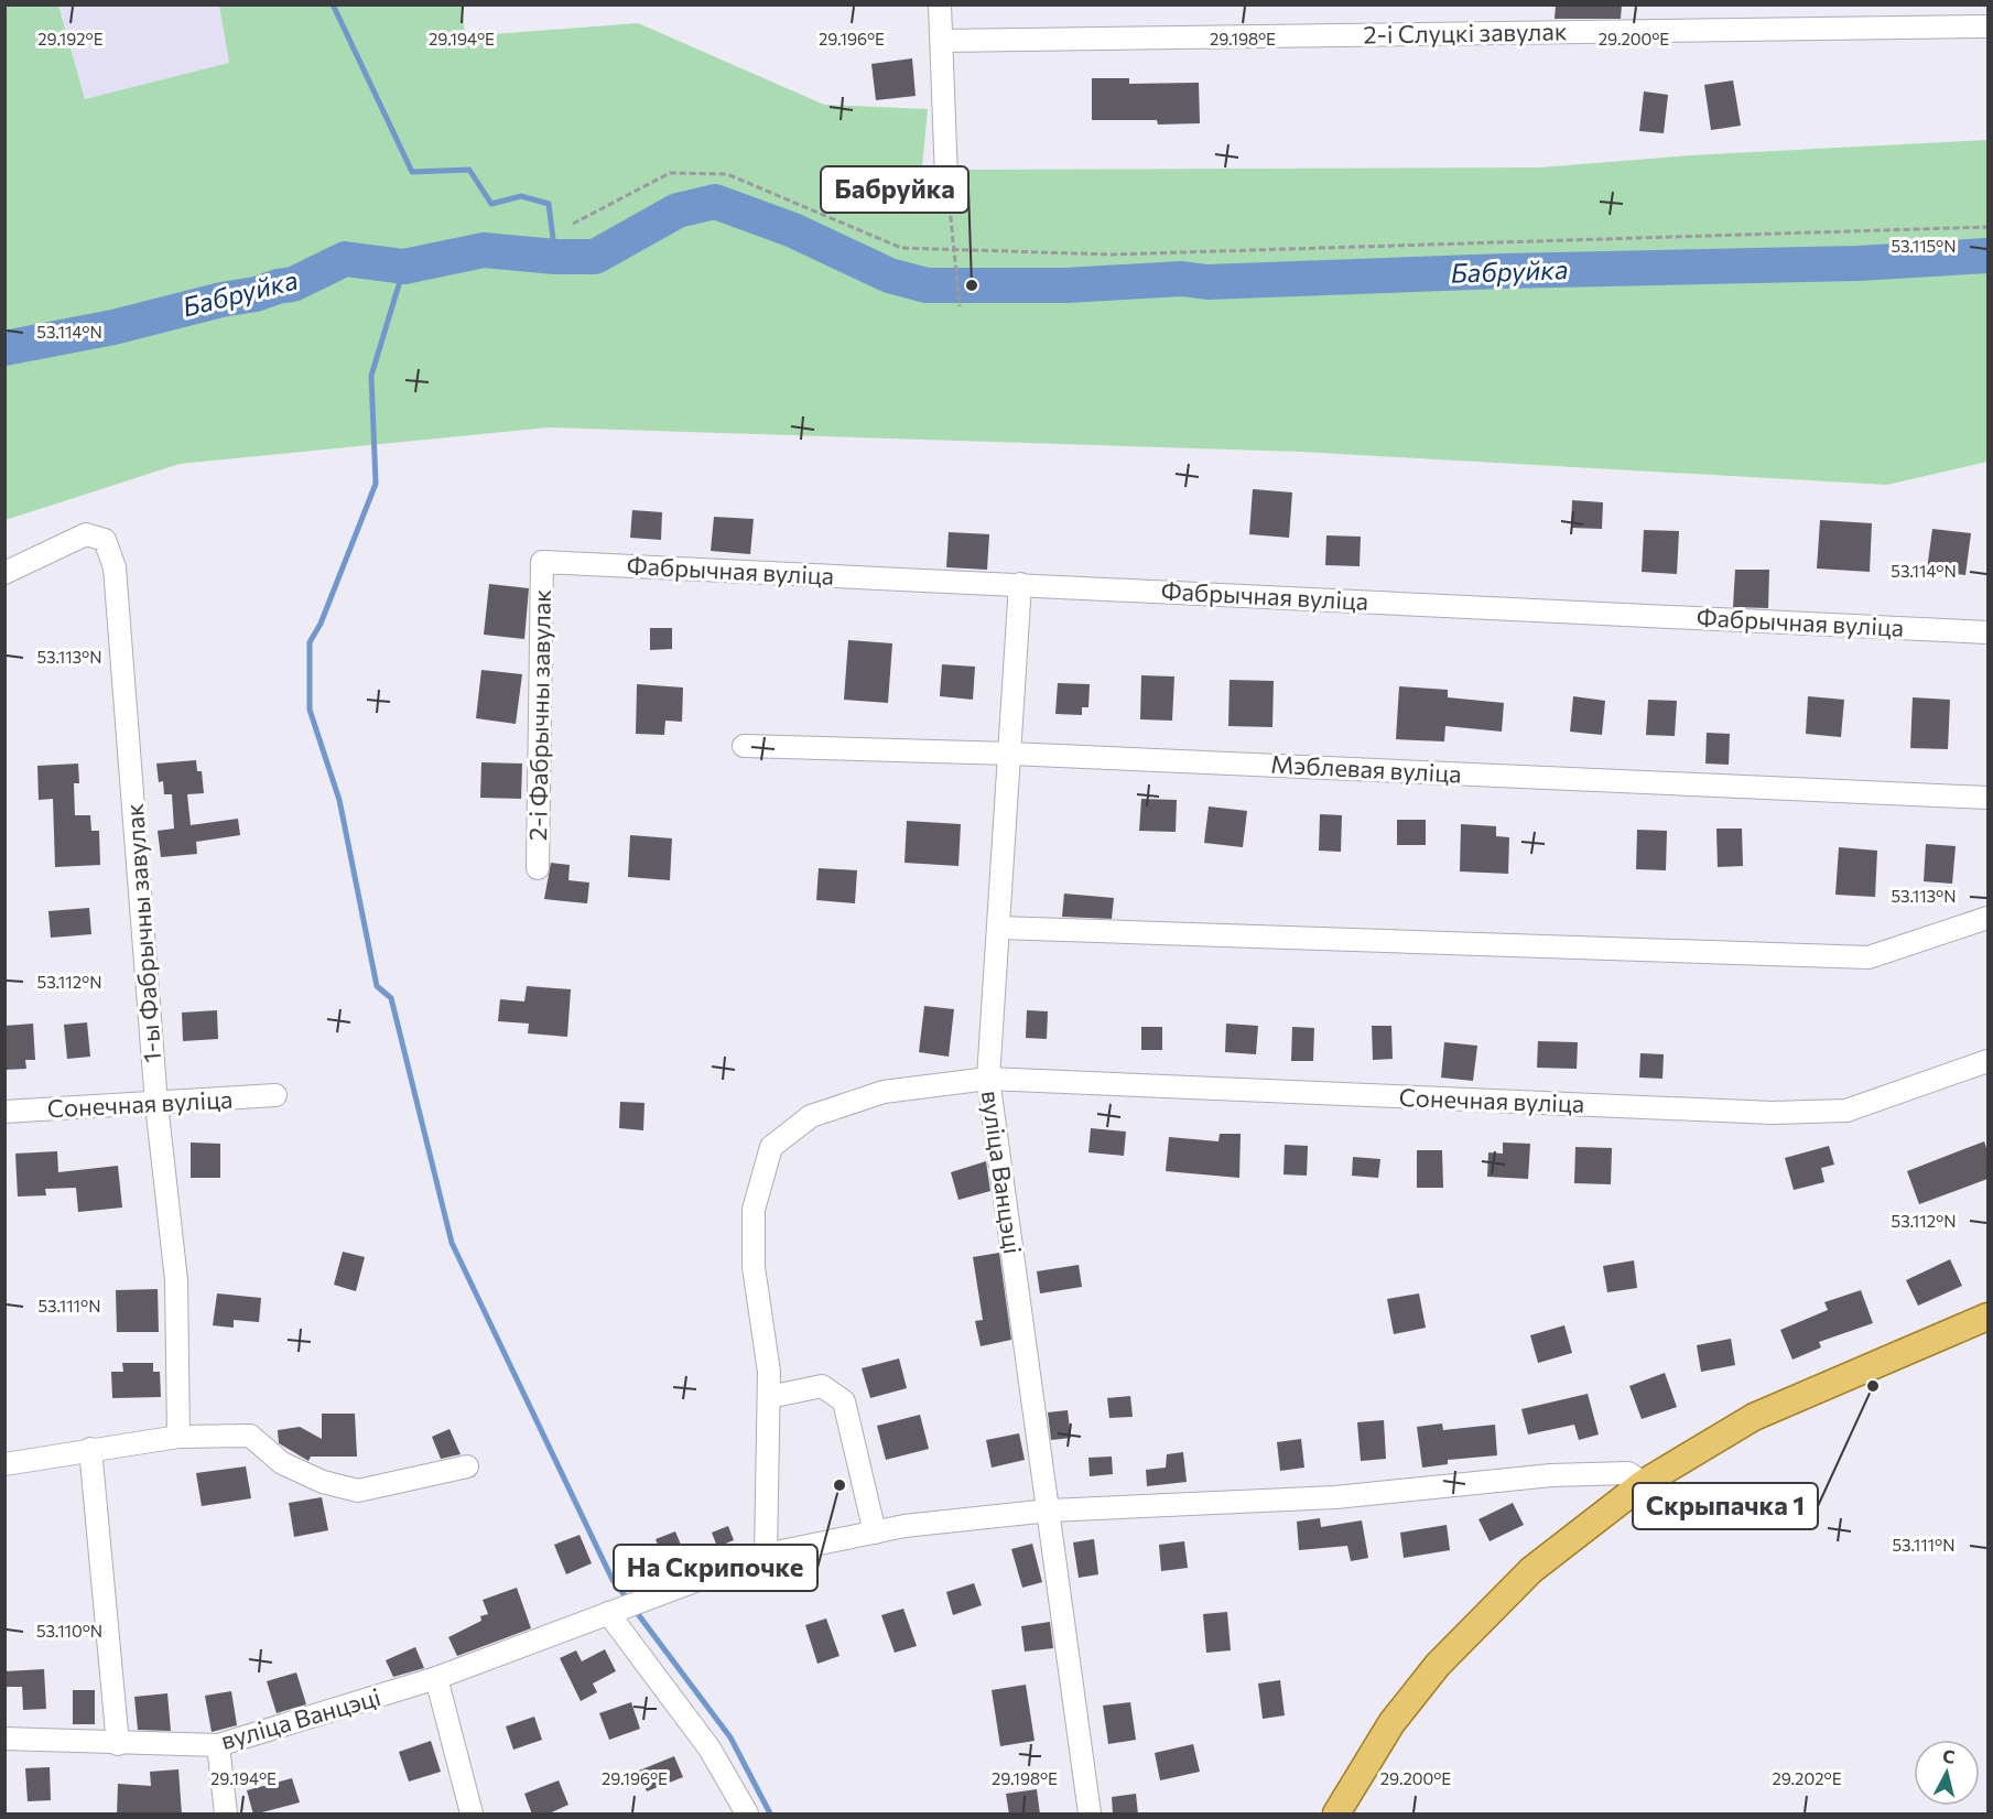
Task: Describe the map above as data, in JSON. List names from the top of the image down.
{
  "streets": {
    "street": [
      "2-і Слуцкі завулак",
      "Фабрычная вуліца",
      "2-і Фабрычны завулак",
      "Мэблевая вуліца",
      "1-ы Фабрычны завулак",
      "Сонечная вуліца",
      "вуліца Ванцэці"
    ]
  },
  "crossings": [
    ["Фабрычная вуліца", "2-і Фабрычны завулак"],
    ["1-ы Фабрычны завулак", "Сонечная вуліца"],
    ["Сонечная вуліца", "вуліца Ванцэці"]
  ],
  "water": ["Бабруйка"],
  "places": ["Бабруйка", "Скрыпачка 1", "На Скрипочке"],
  "north": "top",
  "coordinates": [
    "29.192°E",
    "29.194°E",
    "29.196°E",
    "29.198°E",
    "29.200°E",
    "53.115°N",
    "53.114°N",
    "53.113°N",
    "53.112°N",
    "53.111°N",
    "53.110°N",
    "29.202°E"
  ]
}
